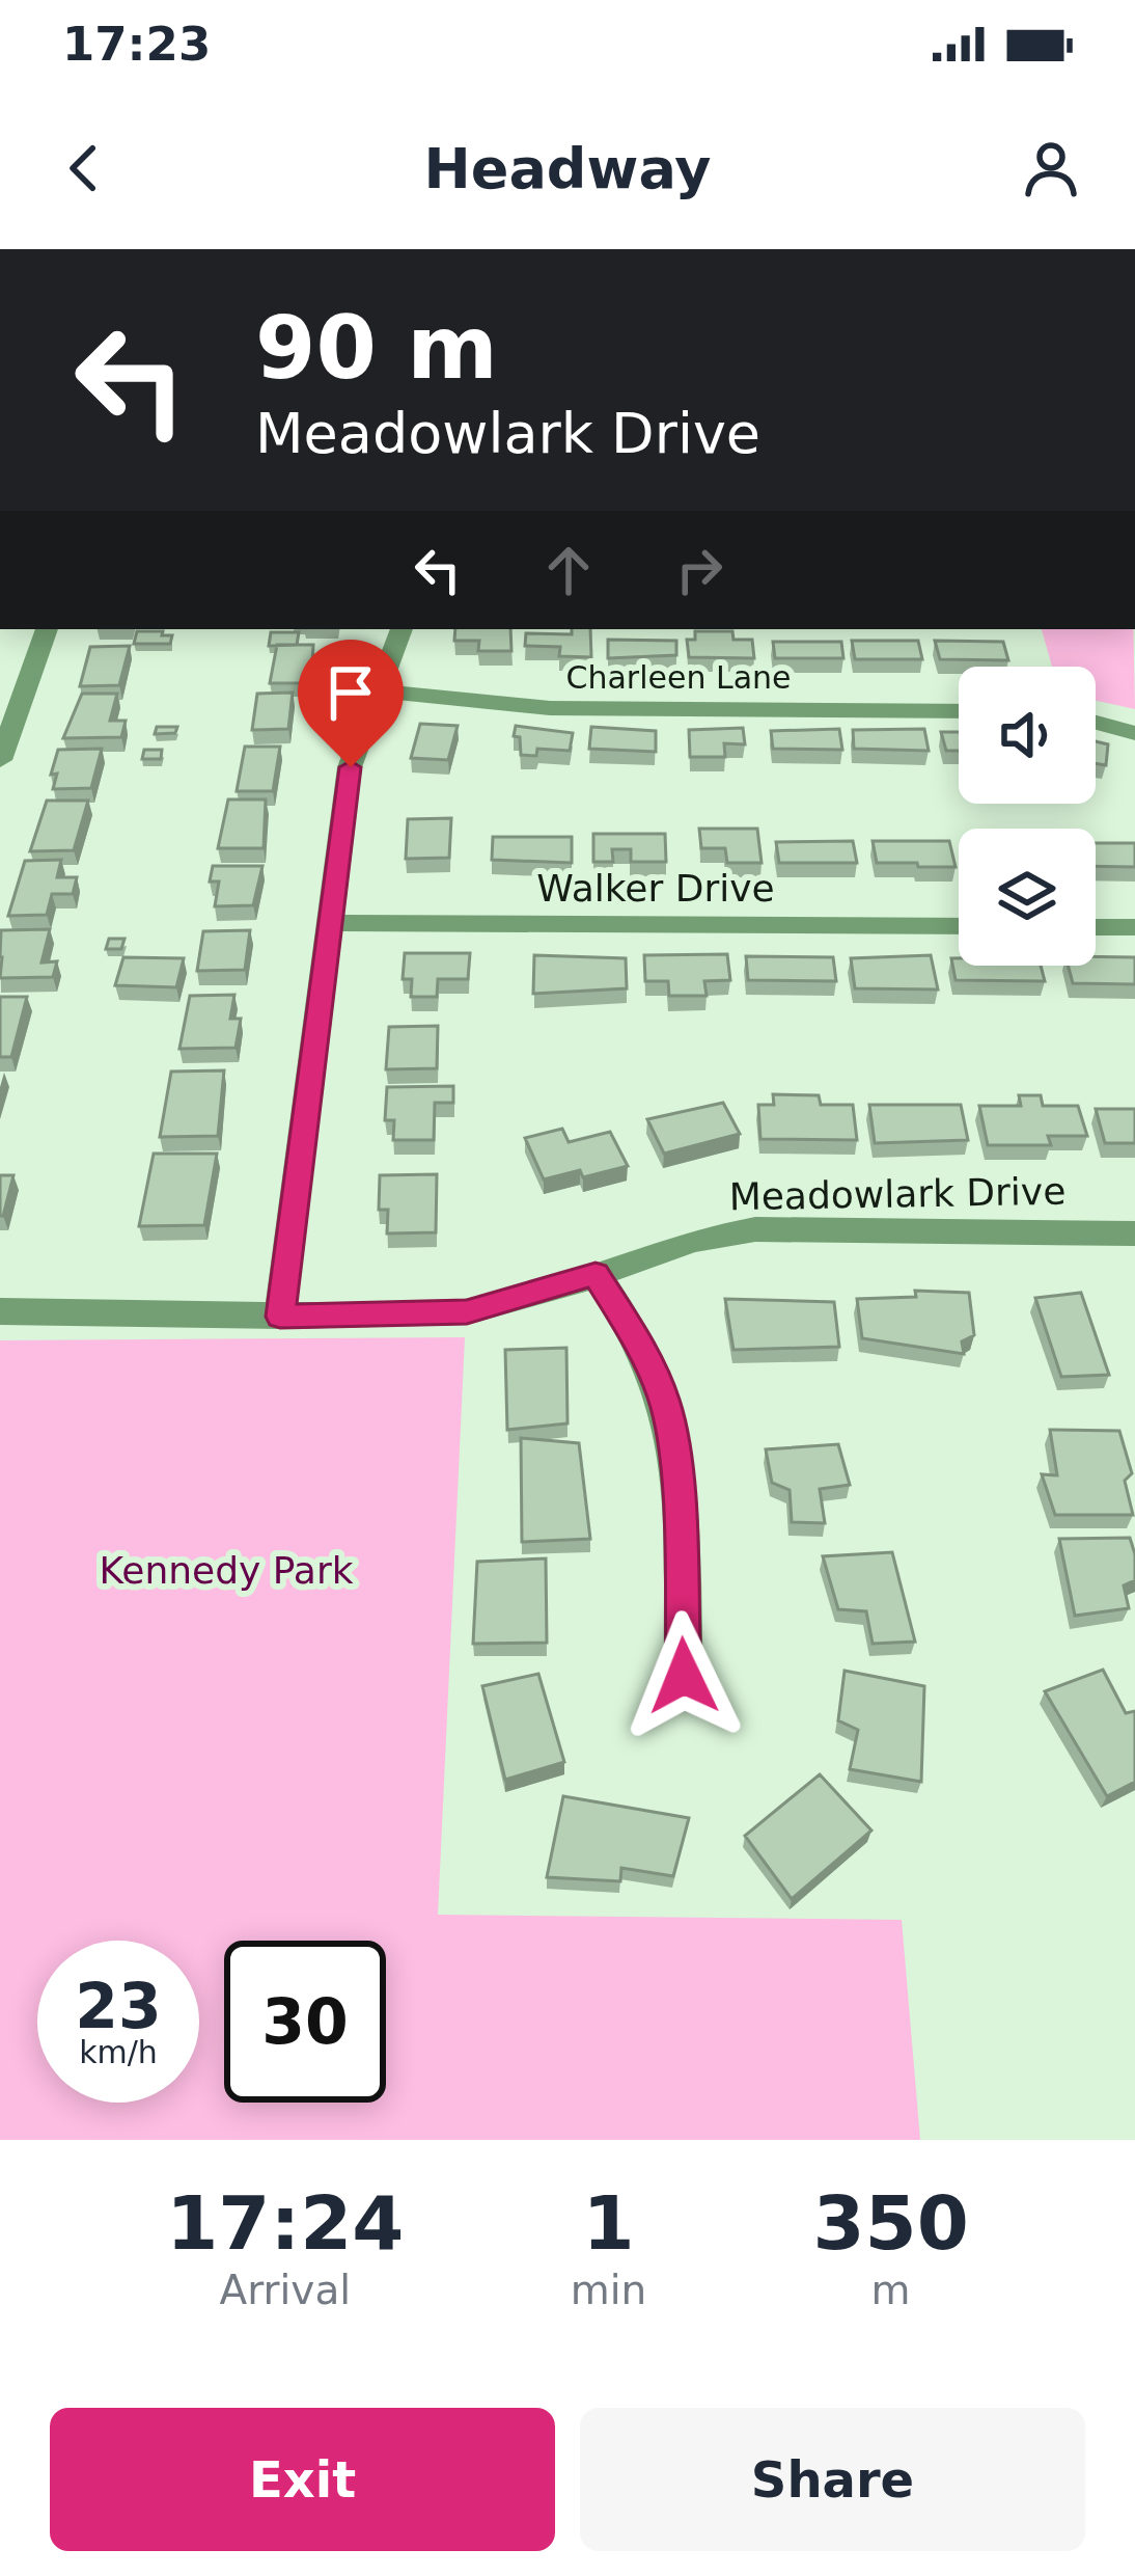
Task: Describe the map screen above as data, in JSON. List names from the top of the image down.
{
  "streets": {
    "street": ["Charleen Lane", "Walker Drive", "Meadowlark Drive"]
  },
  "parks": ["Kennedy Park"],
  "page": {
    "status": "17:23",
    "header": "Headway",
    "turn": ["90 m", "Meadowlark Drive"],
    "speed": "23 km/h",
    "limit": "30",
    "eta": [
      "17:24",
      "Arrival",
      "1",
      "min",
      "350",
      "m"
    ],
    "buttons": ["Exit", "Share"]
  }
}
